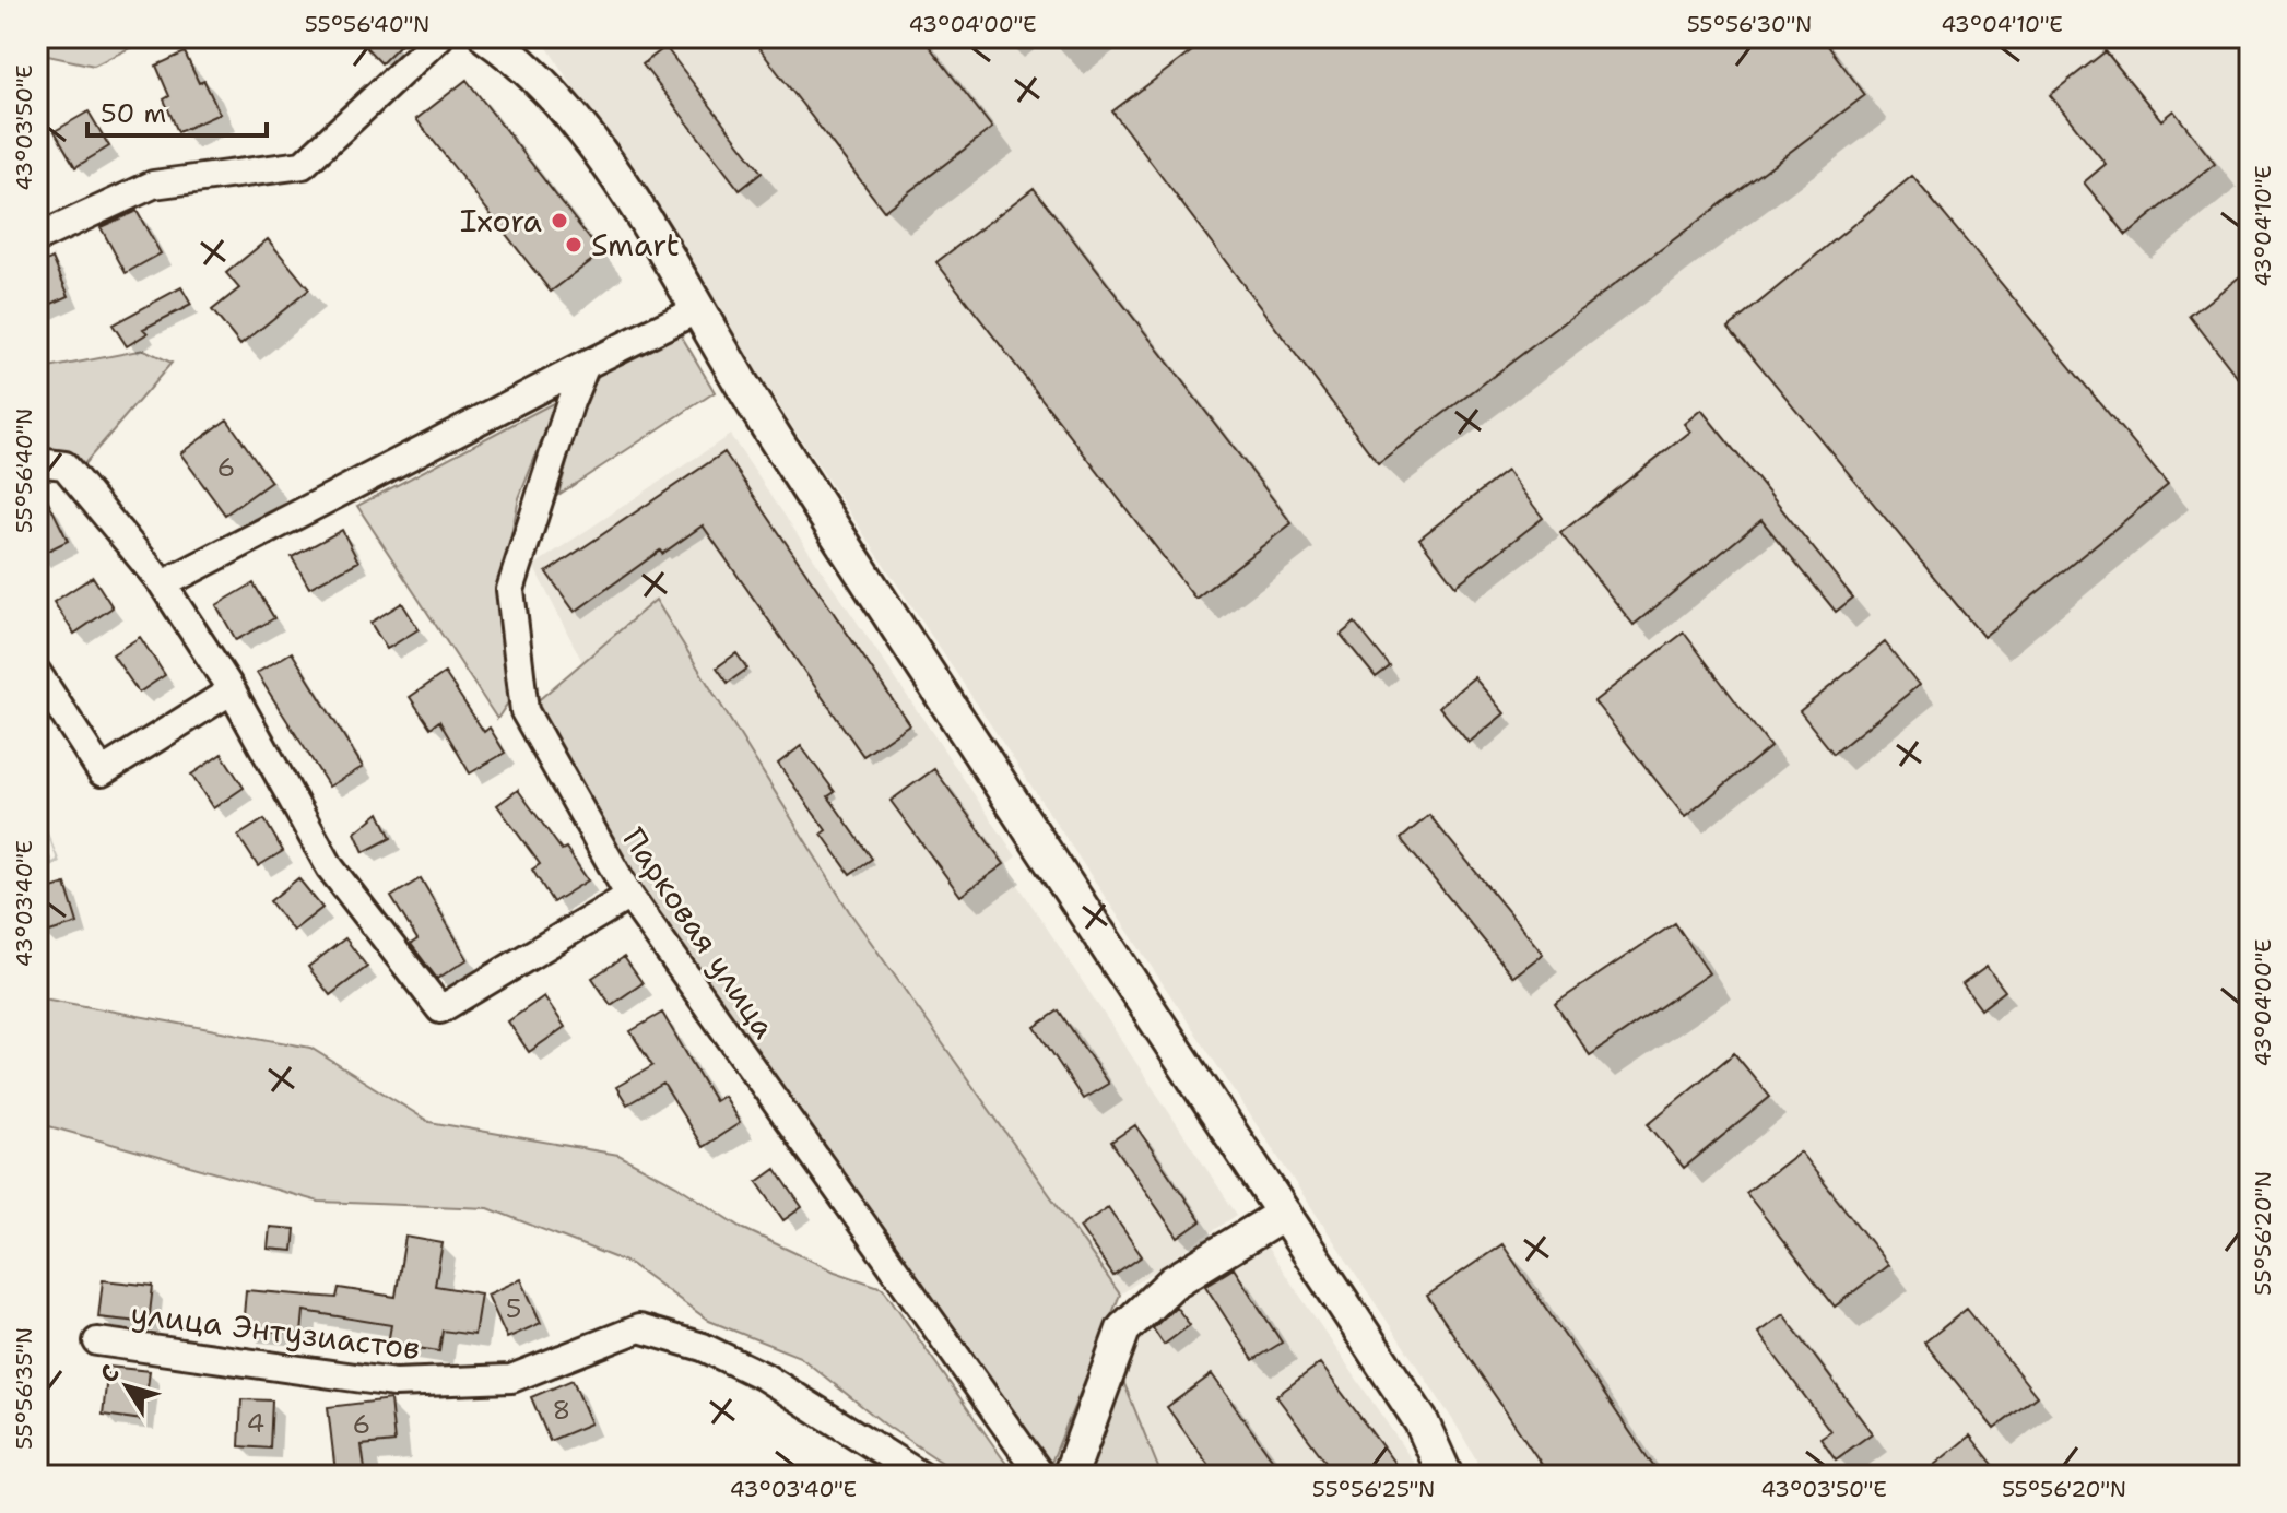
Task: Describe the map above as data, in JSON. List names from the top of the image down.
{
  "streets": {
    "street": ["Парковая улица", "улица Энтузиастов"]
  },
  "places": ["Ixora", "Smart"],
  "house_numbers": [
    "6",
    "5",
    "8",
    "4",
    "6"
  ],
  "scale_bar": "50 m",
  "north": "top left",
  "coordinates": [
    "55°56'40\"N",
    "43°04'00\"E",
    "55°56'30\"N",
    "43°04'10\"E",
    "43°03'50\"E",
    "43°03'40\"E",
    "55°56'20\"N",
    "55°56'35\"N",
    "55°56'25\"N"
  ]
}
